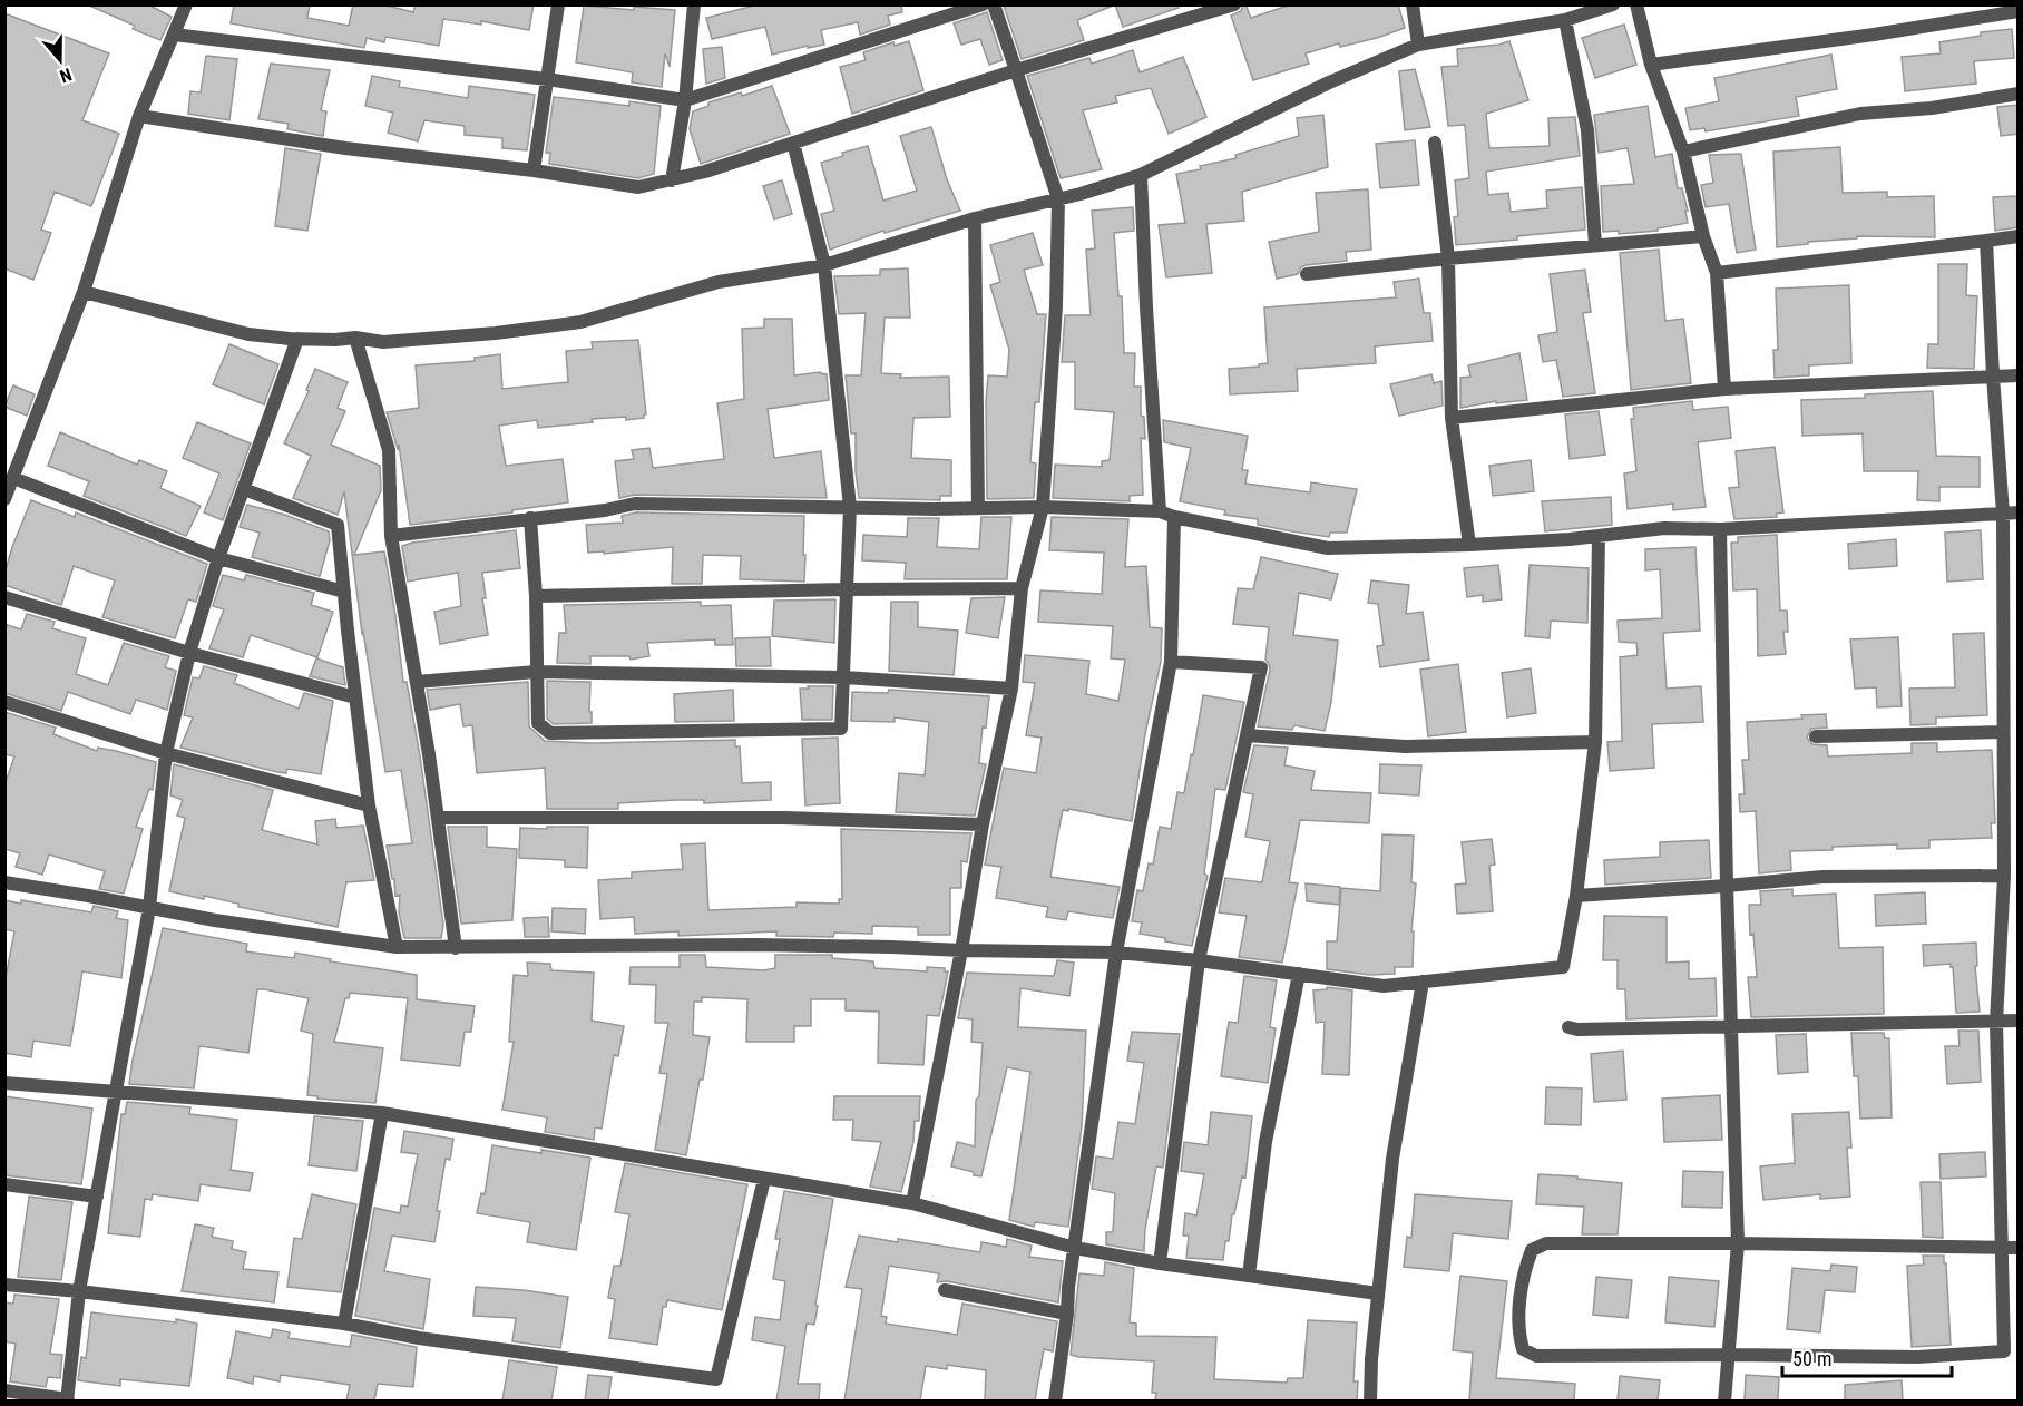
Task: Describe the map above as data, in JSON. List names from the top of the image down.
{
  "scale_bar": "50 m",
  "north": "bottom"
}
